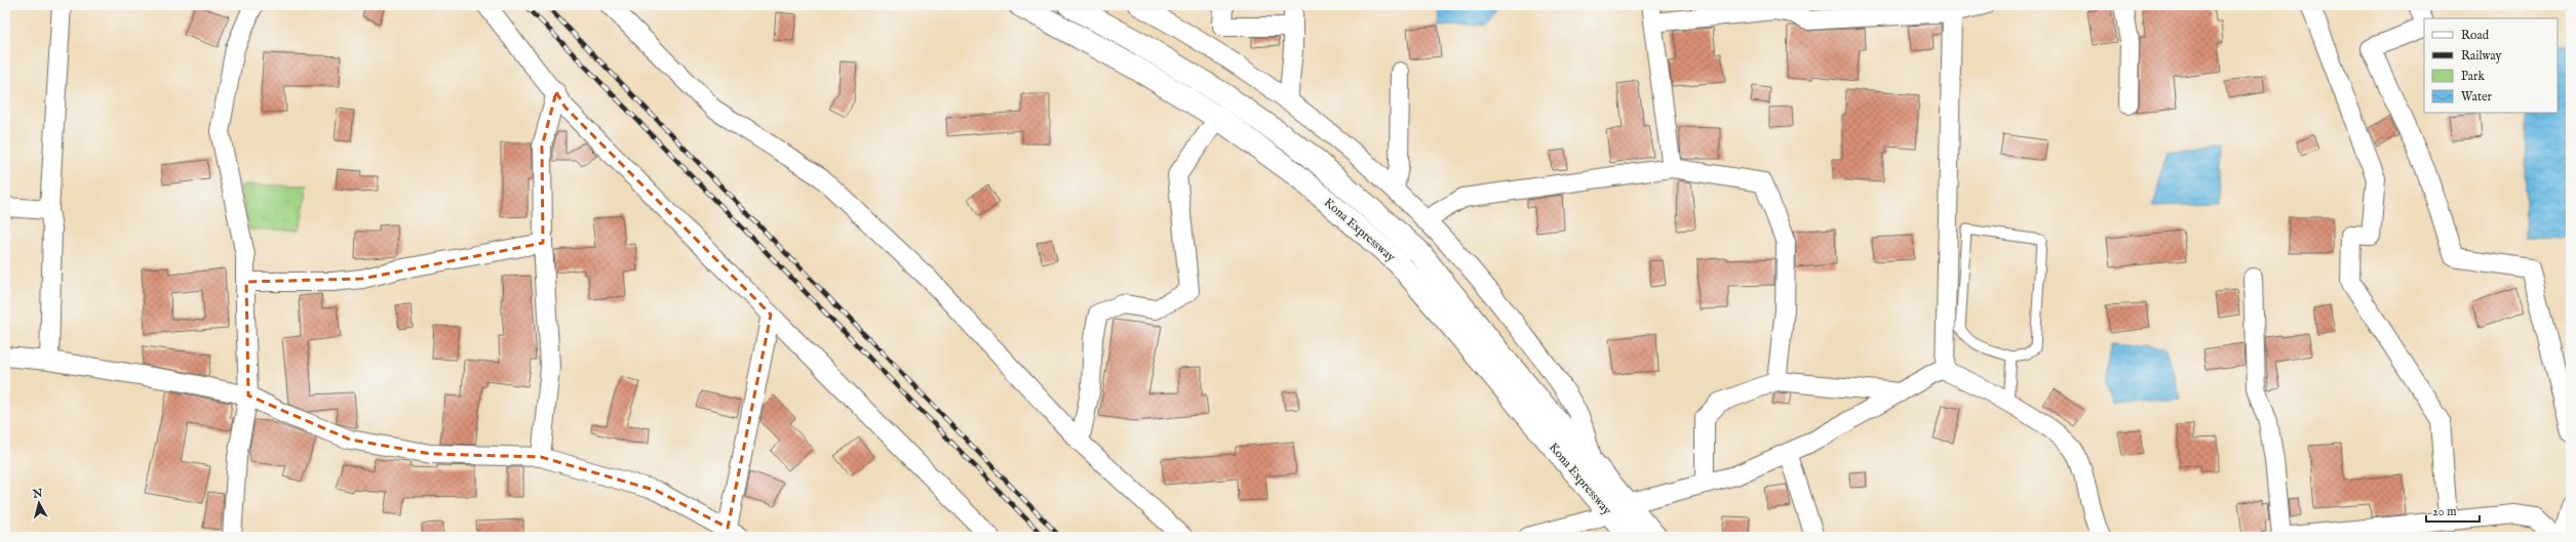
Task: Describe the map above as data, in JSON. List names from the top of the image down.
{
  "streets": {
    "highway": ["Kona Expressway"]
  },
  "legend": [
    "Road",
    "Railway",
    "Park",
    "Water"
  ],
  "scale_bar": "20 m",
  "north": "top"
}
